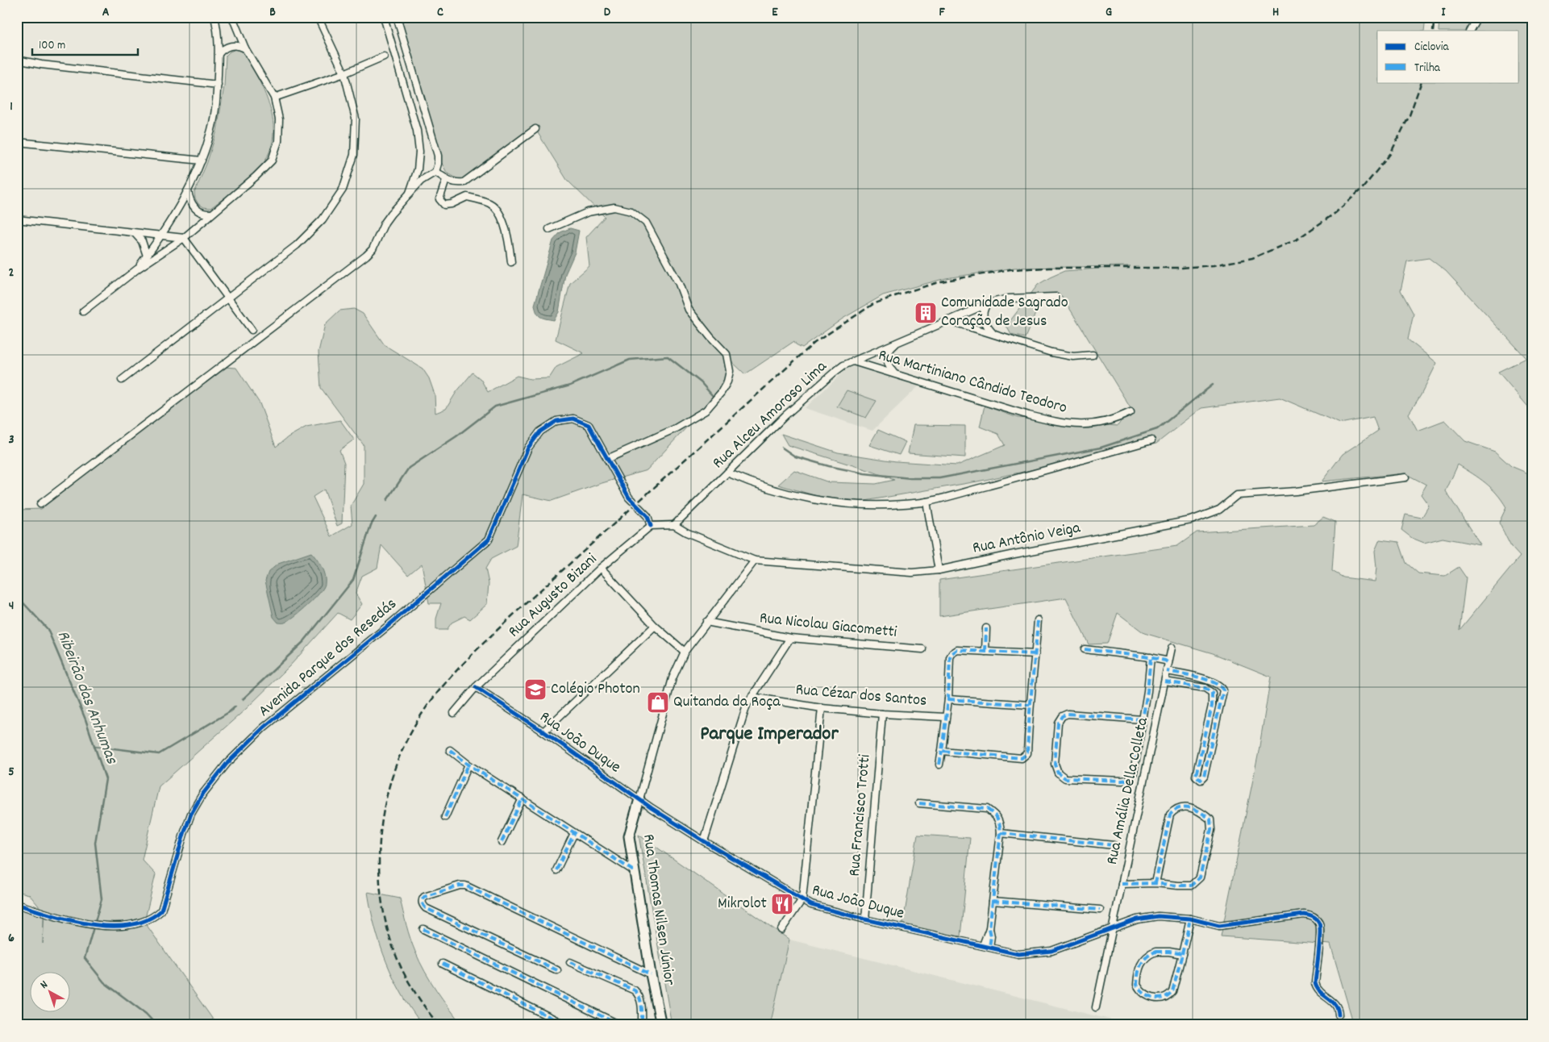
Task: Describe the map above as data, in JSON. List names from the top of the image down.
{
  "streets": {
    "street": [
      "Rua Martiniano Cândido Teodoro",
      "Rua Alceu Amoroso Lima",
      "Rua Antônio Veiga",
      "Rua Augusto Bizani",
      "Rua Nicolau Giacometti",
      "Avenida Parque dos Resedás",
      "Rua Cézar dos Santos",
      "Rua João Duque",
      "Rua Amália Della Colleta",
      "Rua Francisco Trotti",
      "Rua Thomas Nilsen Júnior"
    ]
  },
  "crossings": [
    ["Rua Martiniano Cândido Teodoro", "Rua Alceu Amoroso Lima"],
    ["Rua Alceu Amoroso Lima", "Rua Antônio Veiga"],
    ["Rua Augusto Bizani", "Rua João Duque"],
    ["Rua Cézar dos Santos", "Rua Francisco Trotti"],
    ["Rua João Duque", "Rua Amália Della Colleta"],
    ["Rua João Duque", "Rua Francisco Trotti"],
    ["Rua João Duque", "Rua Thomas Nilsen Júnior"]
  ],
  "districts": ["Parque Imperador"],
  "water": ["Ribeirão das Anhumas"],
  "places": {
    "building": ["Comunidade Sagrado Coração de Jesus"],
    "school or university": ["Colégio Photon"],
    "shop": ["Quitanda da Roça"],
    "restaurant": ["Mikrolot"]
  },
  "legend": ["Ciclovia", "Trilha"],
  "scale_bar": "100 m",
  "north": "top left",
  "grid": {
    "columns": [
      "A",
      "B",
      "C",
      "D",
      "E",
      "F",
      "G",
      "H",
      "I"
    ],
    "rows": [
      "1",
      "2",
      "3",
      "4",
      "5",
      "6"
    ]
  }
}
